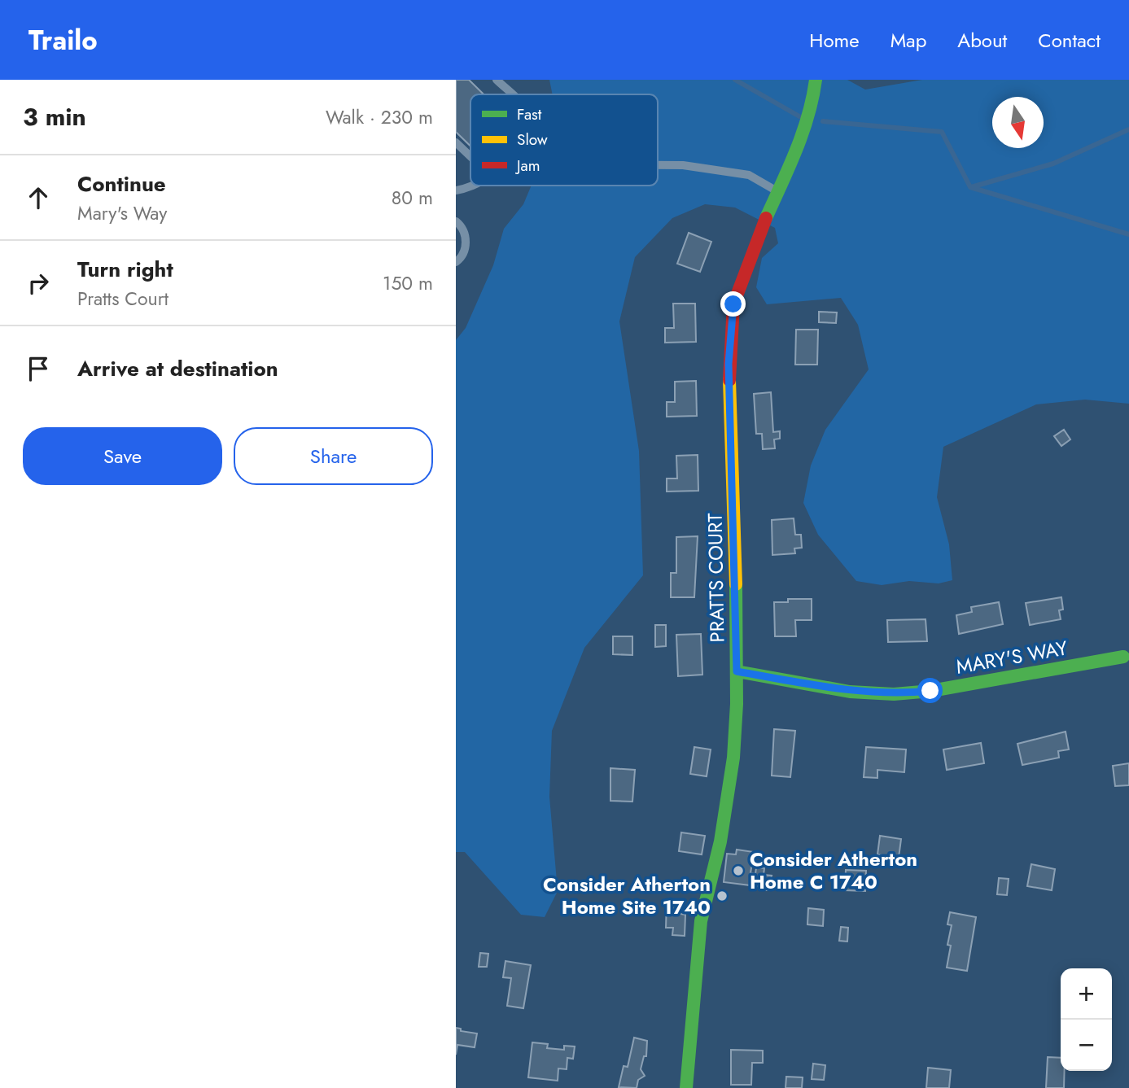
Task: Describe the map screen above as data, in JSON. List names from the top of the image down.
{
  "streets": {
    "street": ["PRATTS COURT", "MARY'S WAY"]
  },
  "crossings": [
    ["PRATTS COURT", "MARY'S WAY"]
  ],
  "places": ["Consider Atherton Home C 1740", "Consider Atherton Home Site 1740"],
  "legend": ["Fast", "Slow", "Jam"],
  "north": "bottom",
  "page": {
    "header": "Trailo",
    "nav": [
      "Home",
      "Map",
      "About",
      "Contact"
    ],
    "heading": ["3 min", "Walk · 230 m"],
    "list": [
      ["Continue", "Mary's Way", "80 m"],
      ["Turn right", "Pratts Court", "150 m"],
      "Arrive at destination"
    ],
    "buttons": ["Save", "Share"],
    "map_buttons": ["+", "−"]
  }
}
